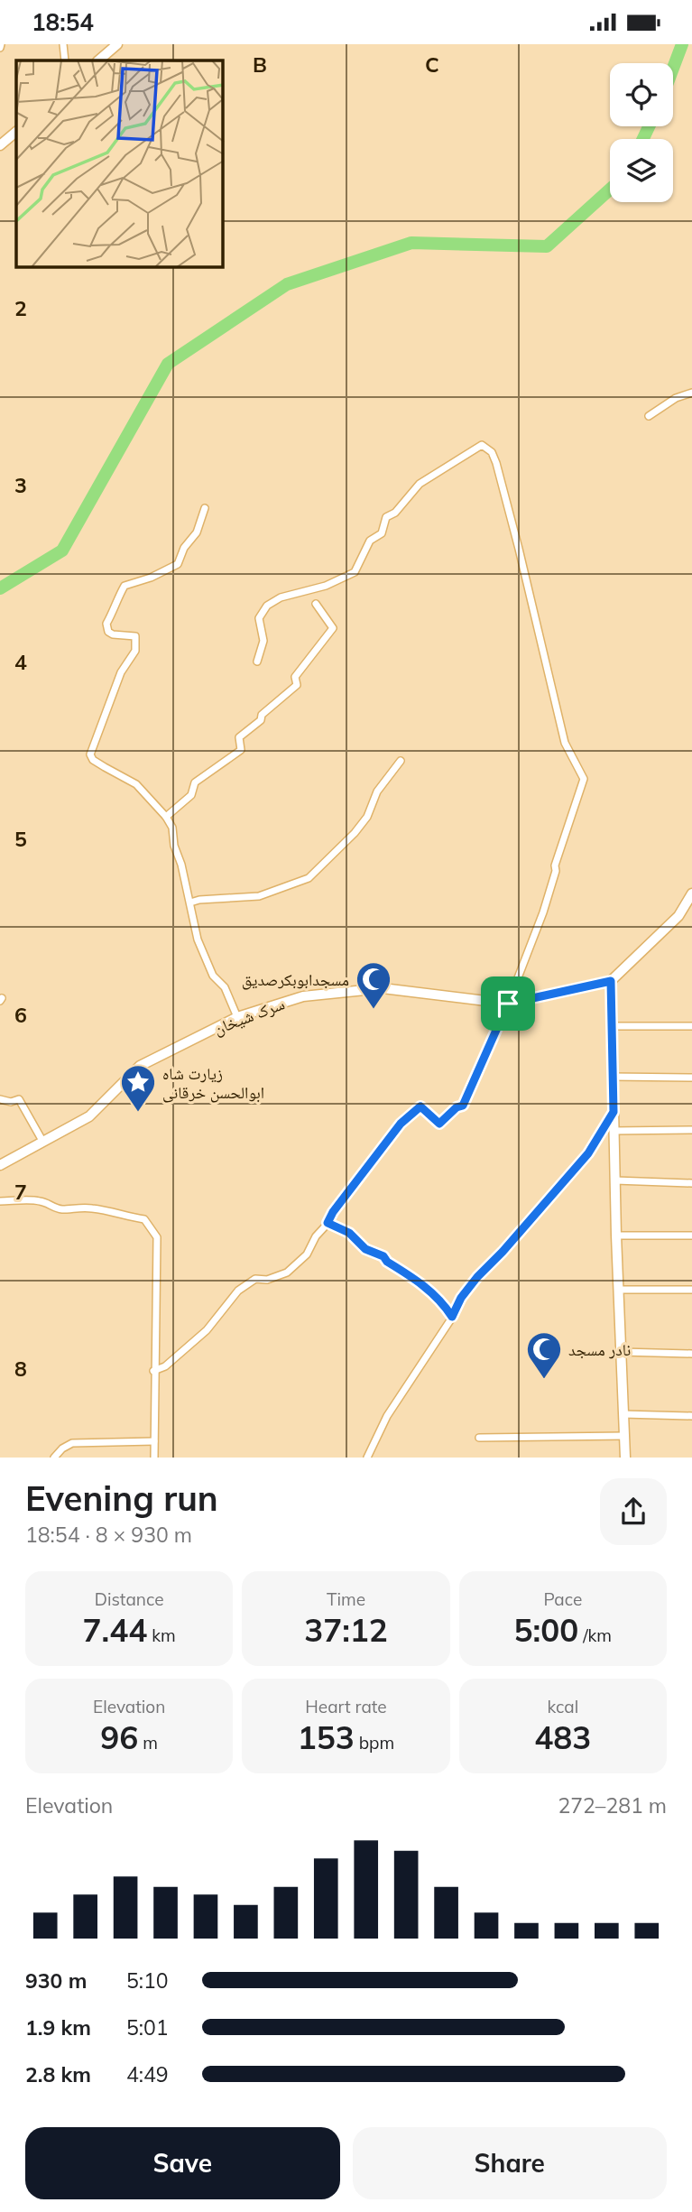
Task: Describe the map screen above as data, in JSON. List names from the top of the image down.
{
  "streets": {
    "street": ["سرک شیخان"]
  },
  "places": {
    "mosque": ["مسجدابوبکرصدیق", "نادر مسجد"],
    "place": ["زیارت شاه ابوالحسن خرقانی"]
  },
  "page": {
    "status": "18:54",
    "heading": ["Evening run", "18:54 · 8 × 930 m"],
    "stats": [
      ["Distance", "7.44 km"],
      ["Time", "37:12"],
      ["Pace", "5:00 /km"],
      ["Elevation", "96 m"],
      ["Heart rate", "153 bpm"],
      ["kcal", "483"]
    ],
    "chart": ["Elevation", "272–281 m"],
    "list": [
      {
        "name": "930 m",
        "note": "5:10"
      },
      {
        "name": "1.9 km",
        "note": "5:01"
      },
      {
        "name": "2.8 km",
        "note": "4:49"
      }
    ],
    "buttons": ["Save", "Share"]
  },
  "grid": {
    "columns": ["B", "C"],
    "rows": [
      "2",
      "3",
      "4",
      "5",
      "6",
      "7",
      "8"
    ]
  }
}
